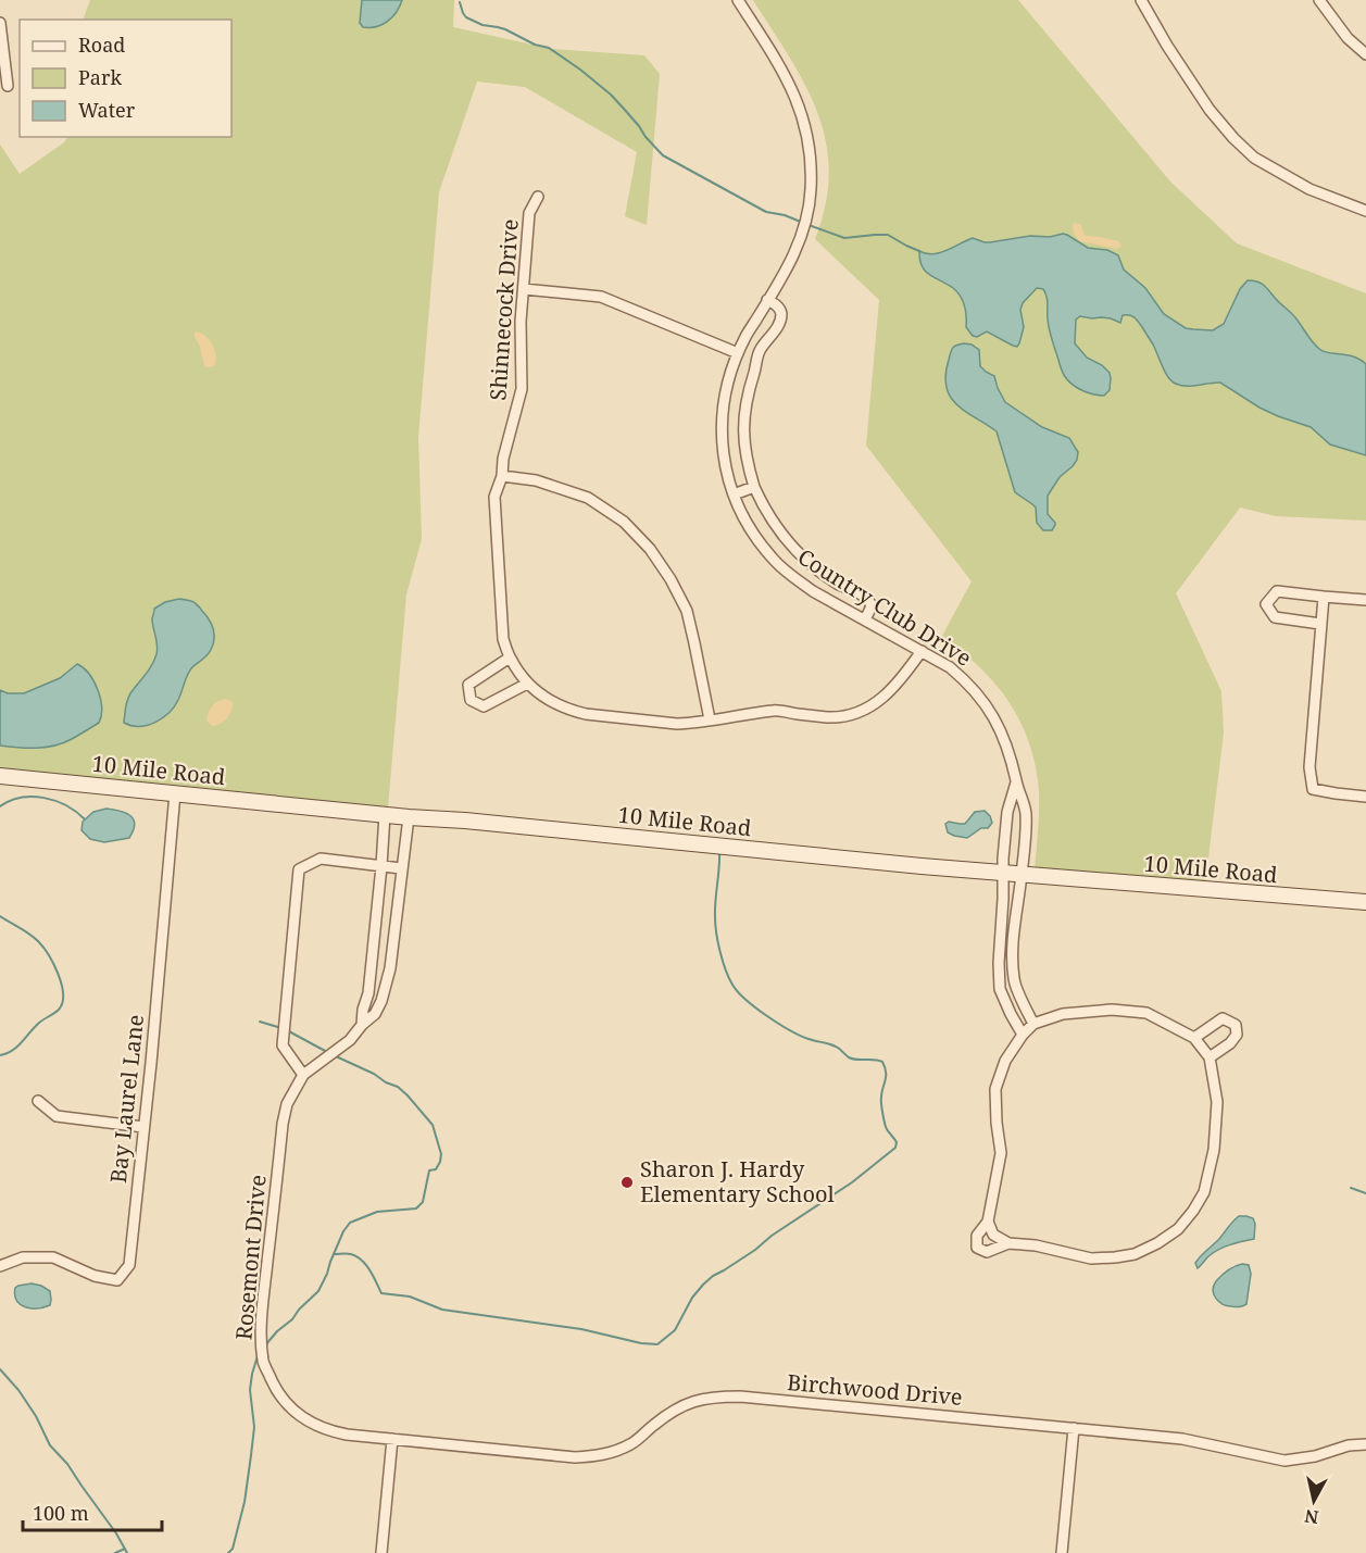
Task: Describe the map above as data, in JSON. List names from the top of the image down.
{
  "streets": {
    "main road": ["10 Mile Road"],
    "street": [
      "Shinnecock Drive",
      "Country Club Drive",
      "Bay Laurel Lane",
      "Rosemont Drive",
      "Birchwood Drive"
    ]
  },
  "crossings": [
    ["Shinnecock Drive", "Country Club Drive"],
    ["Country Club Drive", "10 Mile Road"],
    ["10 Mile Road", "Bay Laurel Lane"],
    ["10 Mile Road", "Rosemont Drive"],
    ["Rosemont Drive", "Birchwood Drive"]
  ],
  "places": ["Sharon J. Hardy Elementary School"],
  "legend": ["Road", "Park", "Water"],
  "scale_bar": "100 m",
  "north": "bottom"
}
